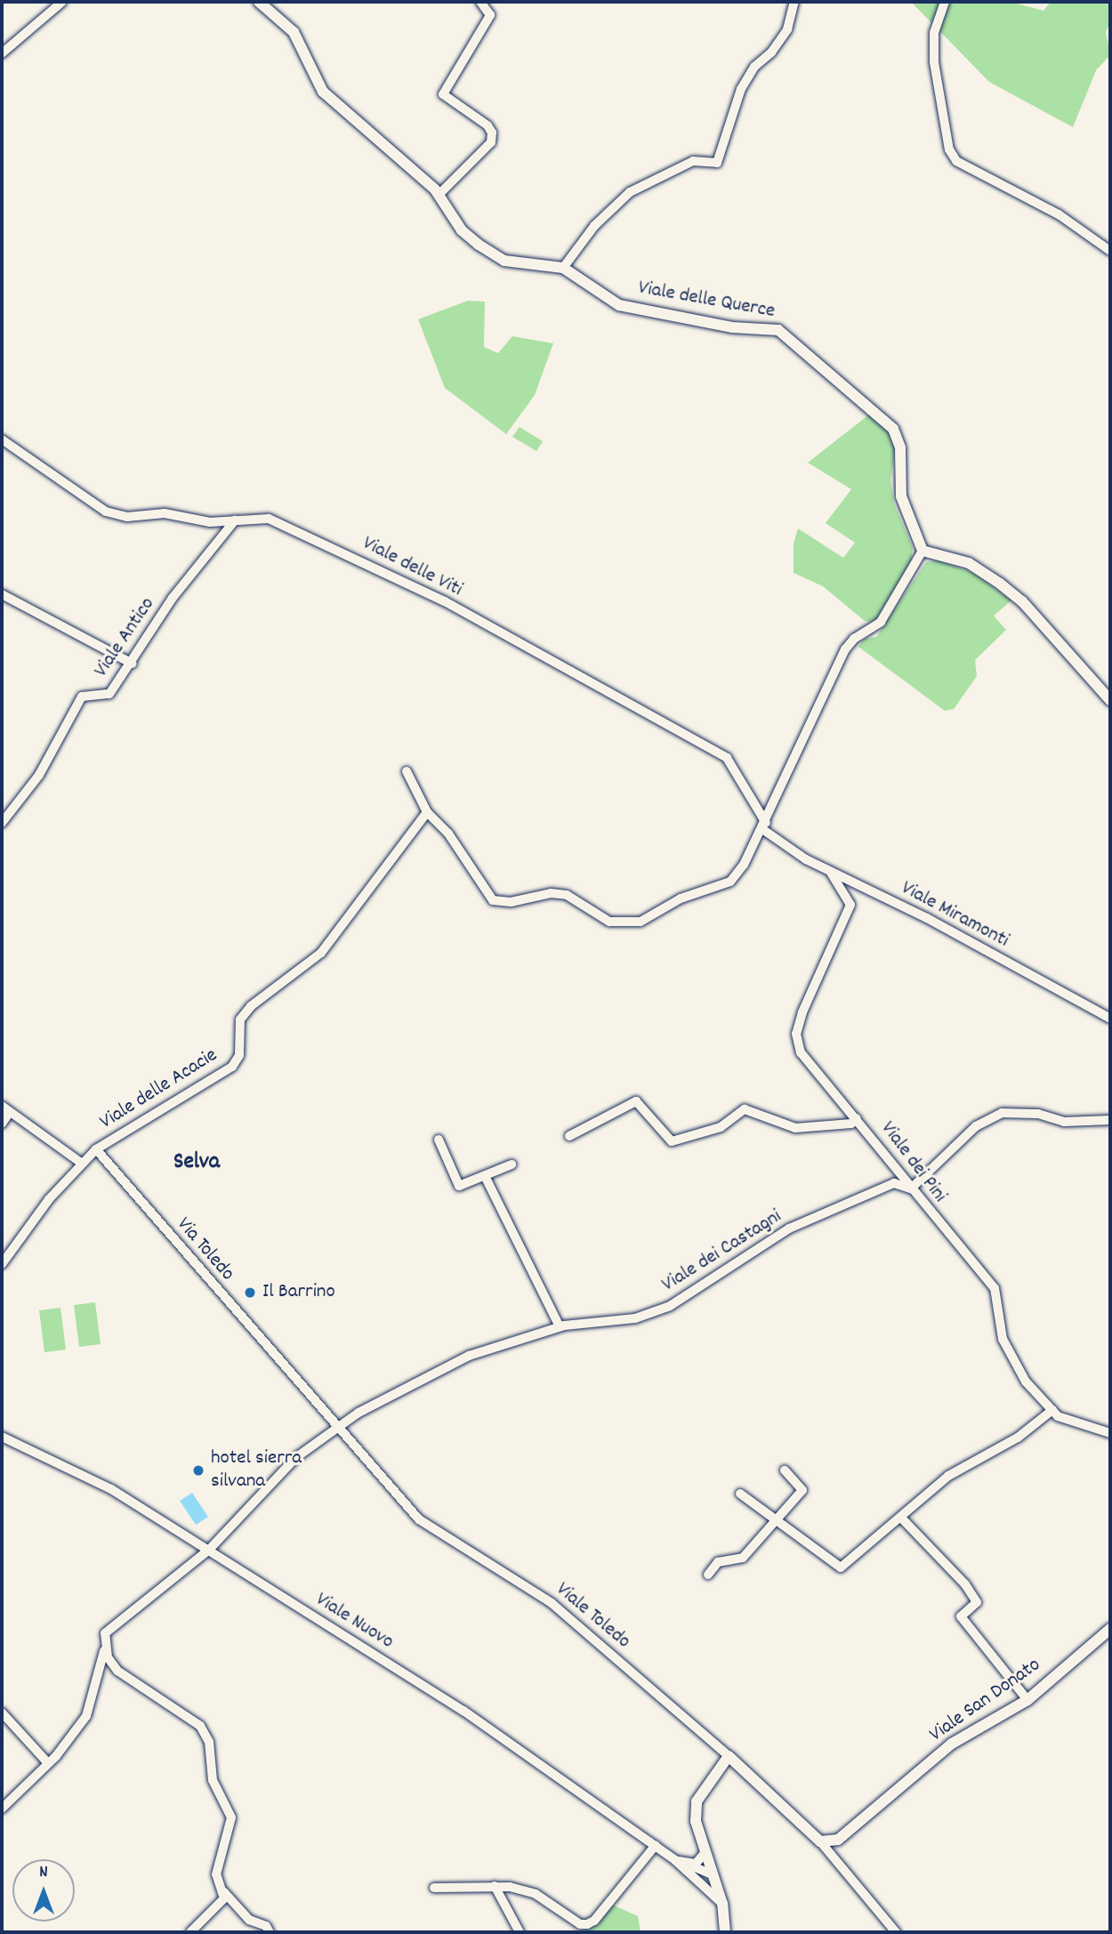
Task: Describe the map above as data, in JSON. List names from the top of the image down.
{
  "streets": {
    "street": [
      "Viale delle Querce",
      "Viale delle Viti",
      "Viale Antico",
      "Viale Miramonti",
      "Viale delle Acacie",
      "Viale dei Pini",
      "Via Toledo",
      "Viale dei Castagni",
      "Viale Toledo",
      "Viale Nuovo",
      "Viale San Donato"
    ]
  },
  "crossings": [
    ["Viale delle Viti", "Viale Antico"],
    ["Viale delle Viti", "Viale Miramonti"],
    ["Viale Miramonti", "Viale dei Pini"],
    ["Viale delle Acacie", "Via Toledo"],
    ["Viale dei Pini", "Viale dei Castagni"],
    ["Via Toledo", "Viale dei Castagni"],
    ["Via Toledo", "Viale Toledo"],
    ["Viale dei Castagni", "Viale Toledo"],
    ["Viale dei Castagni", "Viale Nuovo"],
    ["Viale Toledo", "Viale San Donato"]
  ],
  "districts": ["Selva"],
  "places": ["Il Barrino", "hotel sierra silvana"],
  "north": "top"
}
